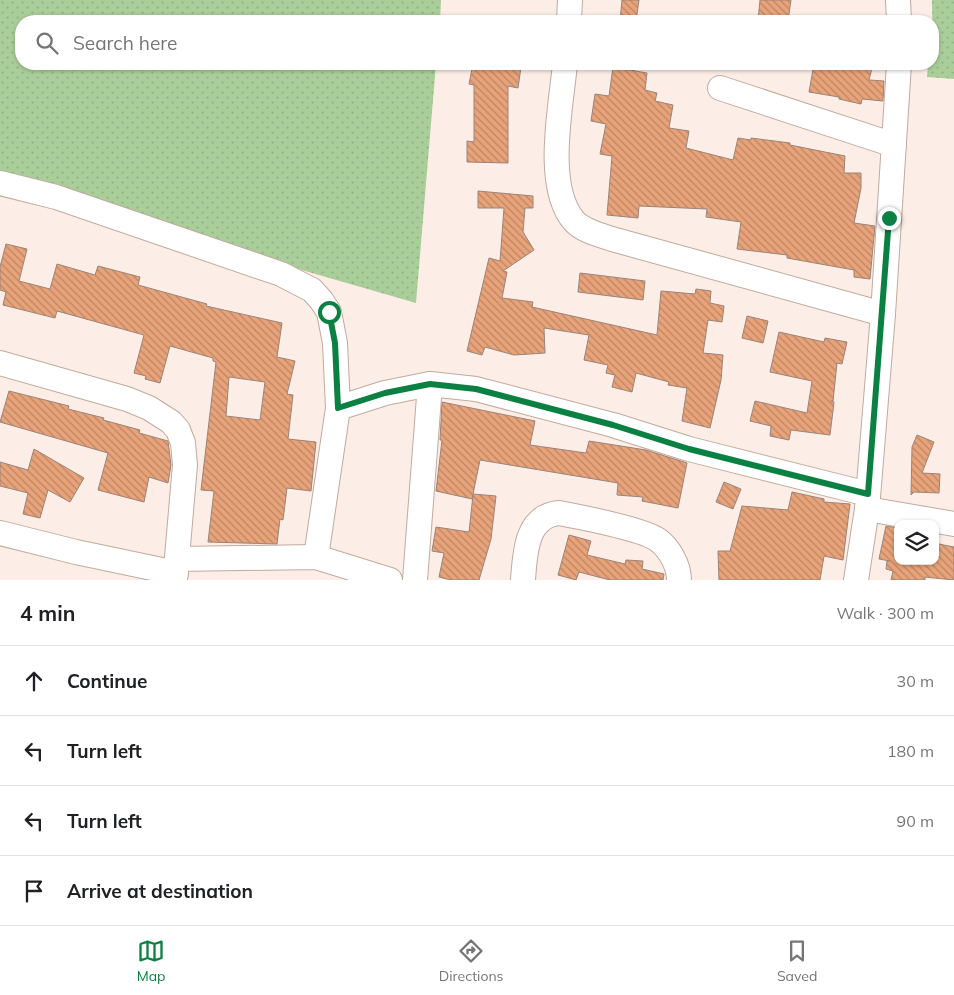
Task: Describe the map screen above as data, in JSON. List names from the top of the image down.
{
  "page": {
    "search": "Search here",
    "heading": ["4 min", "Walk · 300 m"],
    "list": [
      ["Continue", "30 m"],
      ["Turn left", "180 m"],
      ["Turn left", "90 m"],
      "Arrive at destination"
    ],
    "nav": ["Map", "Directions", "Saved"]
  }
}
